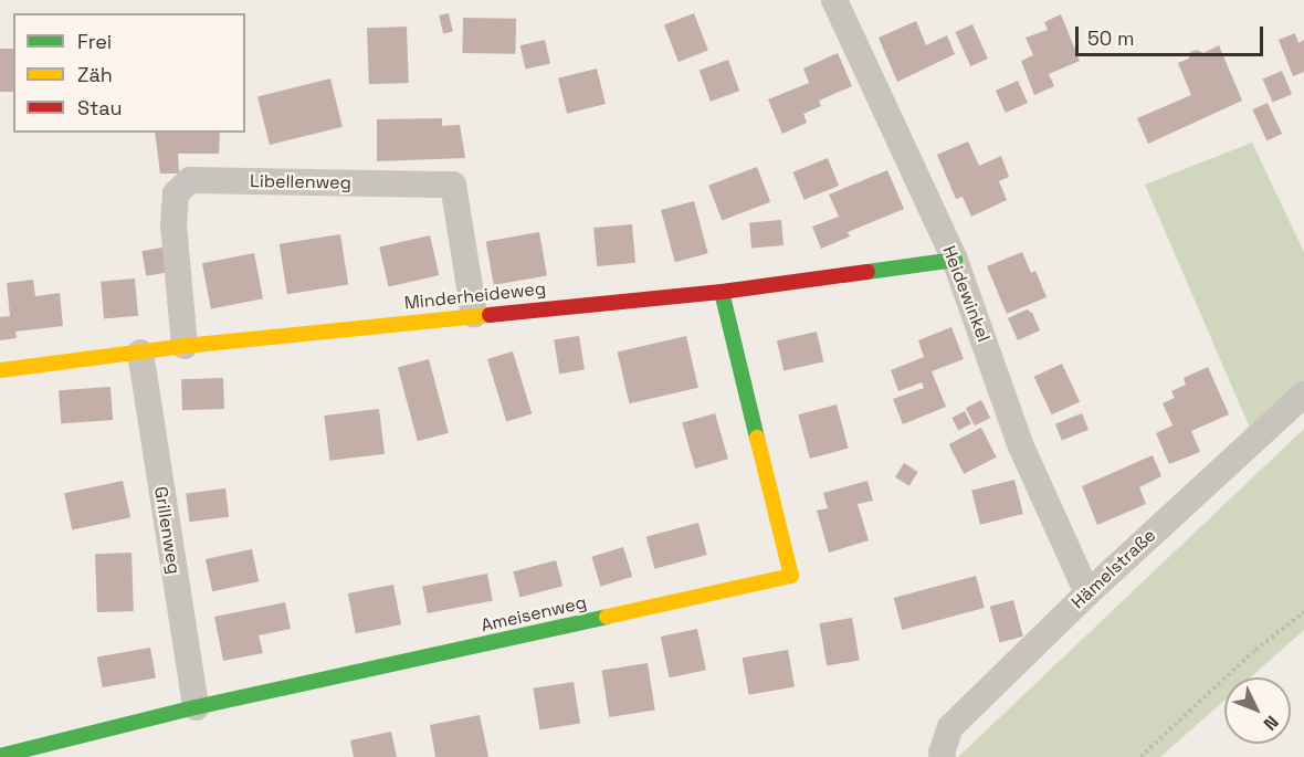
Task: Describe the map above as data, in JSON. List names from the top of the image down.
{
  "streets": {
    "street": [
      "Libellenweg",
      "Heidewinkel",
      "Minderheideweg",
      "Grillenweg",
      "Hämelstraße",
      "Ameisenweg"
    ]
  },
  "crossings": [
    ["Libellenweg", "Minderheideweg"],
    ["Heidewinkel", "Minderheideweg"],
    ["Heidewinkel", "Hämelstraße"],
    ["Minderheideweg", "Grillenweg"],
    ["Minderheideweg", "Ameisenweg"],
    ["Grillenweg", "Ameisenweg"]
  ],
  "legend": ["Frei", "Zäh", "Stau"],
  "scale_bar": "50 m",
  "north": "bottom right"
}
